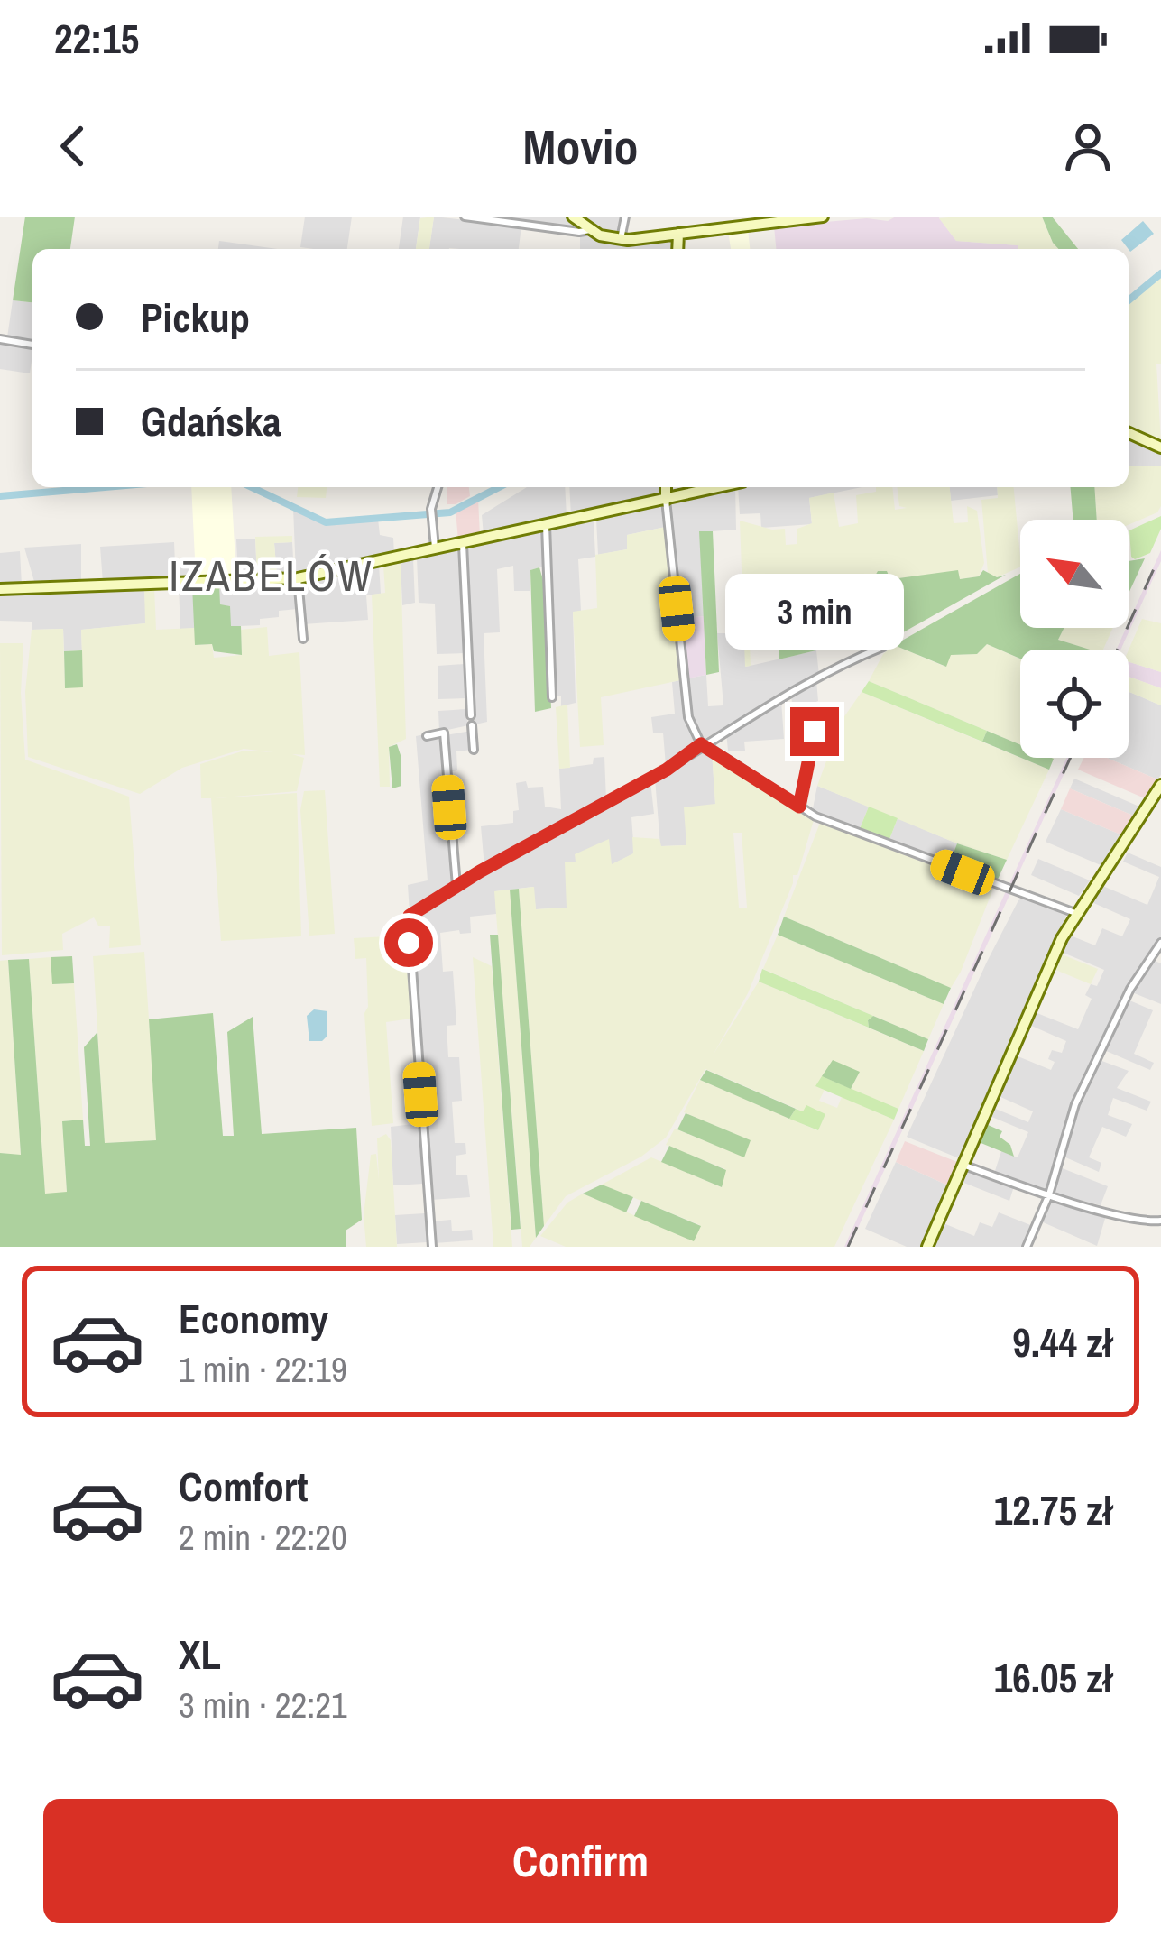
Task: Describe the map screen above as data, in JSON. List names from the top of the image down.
{
  "districts": ["IZABELÓW"],
  "north": "top left",
  "page": {
    "status": "22:15",
    "header": "Movio",
    "banner": ["Pickup", "Gdańska"],
    "bubble": "3 min",
    "list": [
      {
        "name": "Economy",
        "note": "1 min · 22:19",
        "value": "9.44 zł"
      },
      {
        "name": "Comfort",
        "note": "2 min · 22:20",
        "value": "12.75 zł"
      },
      {
        "name": "XL",
        "note": "3 min · 22:21",
        "value": "16.05 zł"
      }
    ],
    "buttons": "Confirm"
  }
}
